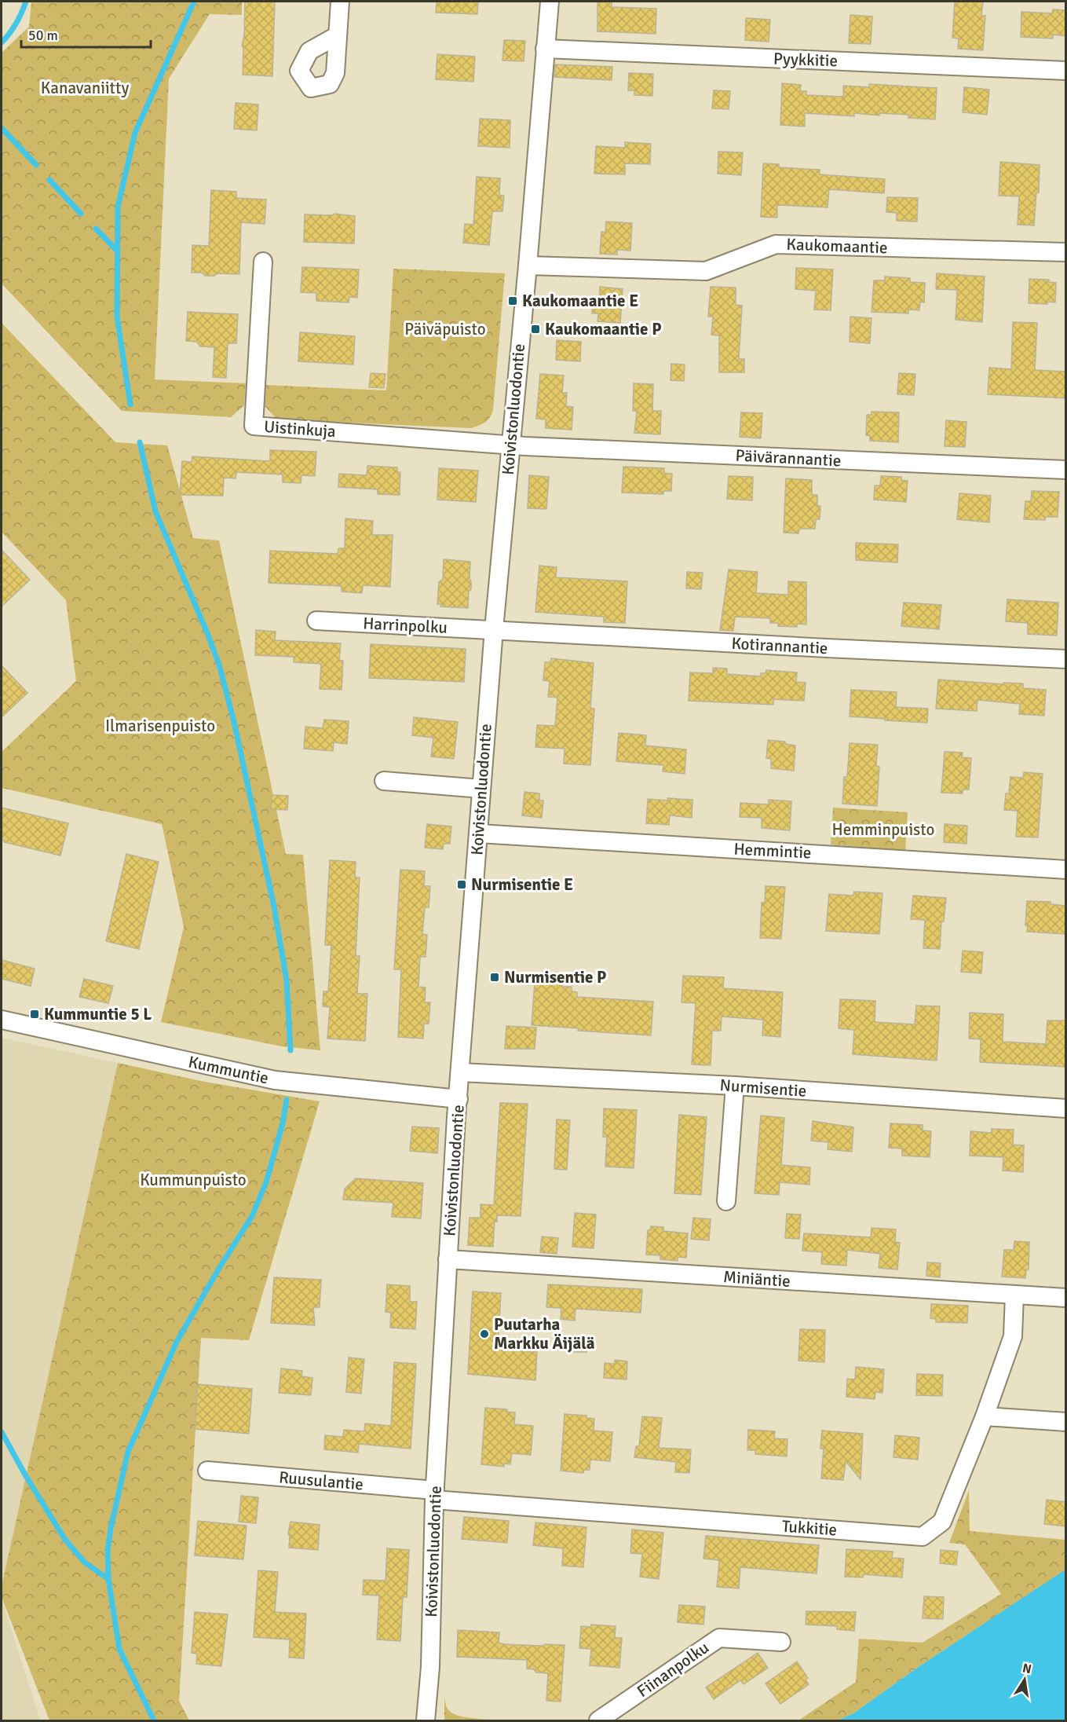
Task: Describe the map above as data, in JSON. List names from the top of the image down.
{
  "streets": {
    "street": [
      "Pyykkitie",
      "Kaukomaantie",
      "Koivistonluodontie",
      "Uistinkuja",
      "Päivärannantie",
      "Harrinpolku",
      "Kotirannantie",
      "Hemmintie",
      "Kummuntie",
      "Nurmisentie",
      "Miniäntie",
      "Ruusulantie",
      "Tukkitie",
      "Fiinanpolku"
    ]
  },
  "crossings": [
    ["Pyykkitie", "Koivistonluodontie"],
    ["Kaukomaantie", "Koivistonluodontie"],
    ["Koivistonluodontie", "Uistinkuja"],
    ["Koivistonluodontie", "Päivärannantie"],
    ["Koivistonluodontie", "Harrinpolku"],
    ["Koivistonluodontie", "Kotirannantie"],
    ["Koivistonluodontie", "Hemmintie"],
    ["Koivistonluodontie", "Kummuntie"],
    ["Koivistonluodontie", "Nurmisentie"],
    ["Koivistonluodontie", "Miniäntie"],
    ["Koivistonluodontie", "Ruusulantie"],
    ["Koivistonluodontie", "Tukkitie"],
    ["Uistinkuja", "Päivärannantie"],
    ["Harrinpolku", "Kotirannantie"],
    ["Miniäntie", "Tukkitie"],
    ["Ruusulantie", "Tukkitie"]
  ],
  "parks": [
    "Kanavaniitty",
    "Päiväpuisto",
    "Ilmarisenpuisto",
    "Hemminpuisto",
    "Kummunpuisto"
  ],
  "places": {
    "transit": [
      "Kaukomaantie E",
      "Kaukomaantie P",
      "Nurmisentie E",
      "Nurmisentie P",
      "Kummuntie 5 L"
    ],
    "other": ["Puutarha Markku Äijälä"]
  },
  "scale_bar": "50 m",
  "north": "top"
}
